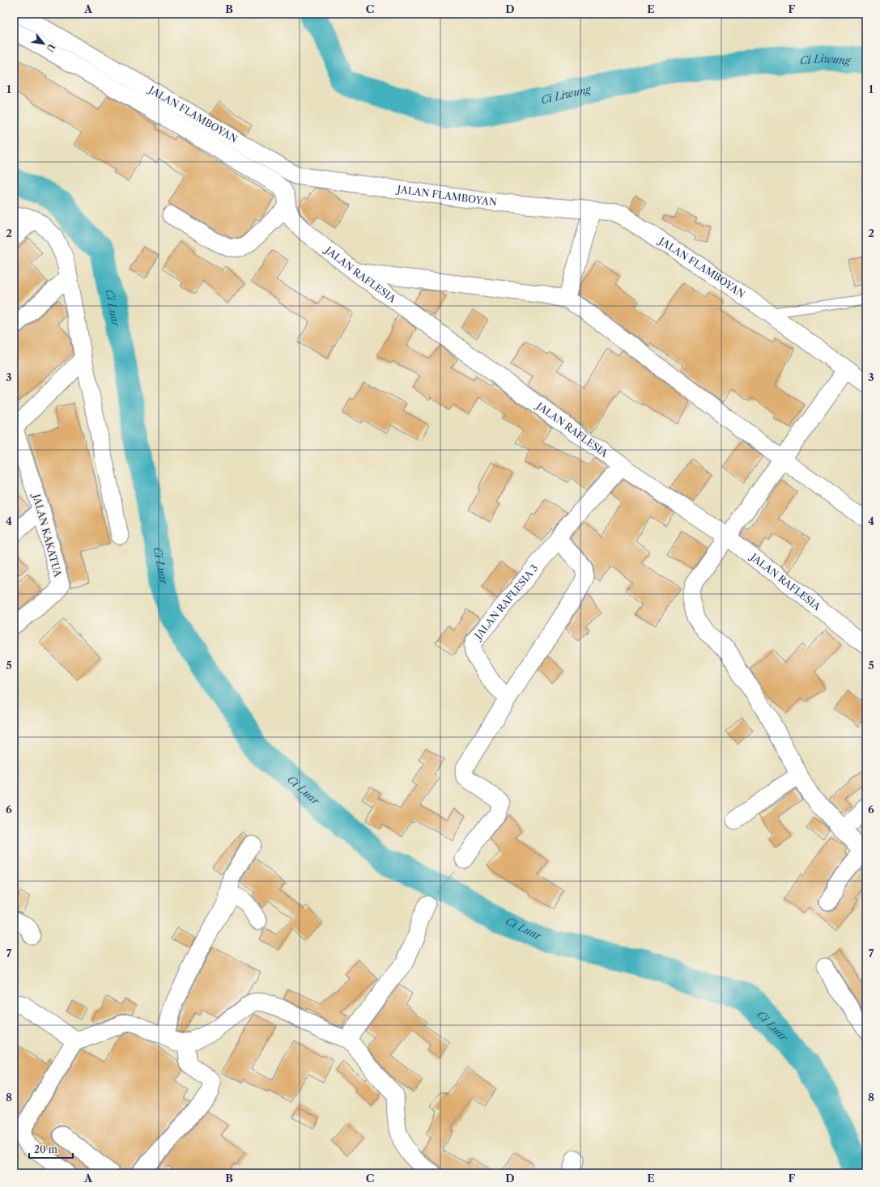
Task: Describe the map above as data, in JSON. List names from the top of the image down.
{
  "streets": {
    "street": [
      "JALAN FLAMBOYAN",
      "JALAN RAFLESIA",
      "JALAN KAKATUA",
      "JALAN RAFLESIA 3"
    ]
  },
  "crossings": [
    ["JALAN RAFLESIA", "JALAN RAFLESIA 3"]
  ],
  "water": ["Ci Liwung", "Ci Luar"],
  "scale_bar": "20 m",
  "north": "bottom right",
  "grid": {
    "columns": [
      "A",
      "B",
      "C",
      "D",
      "E",
      "F"
    ],
    "rows": [
      "1",
      "2",
      "3",
      "4",
      "5",
      "6",
      "7",
      "8"
    ]
  }
}
